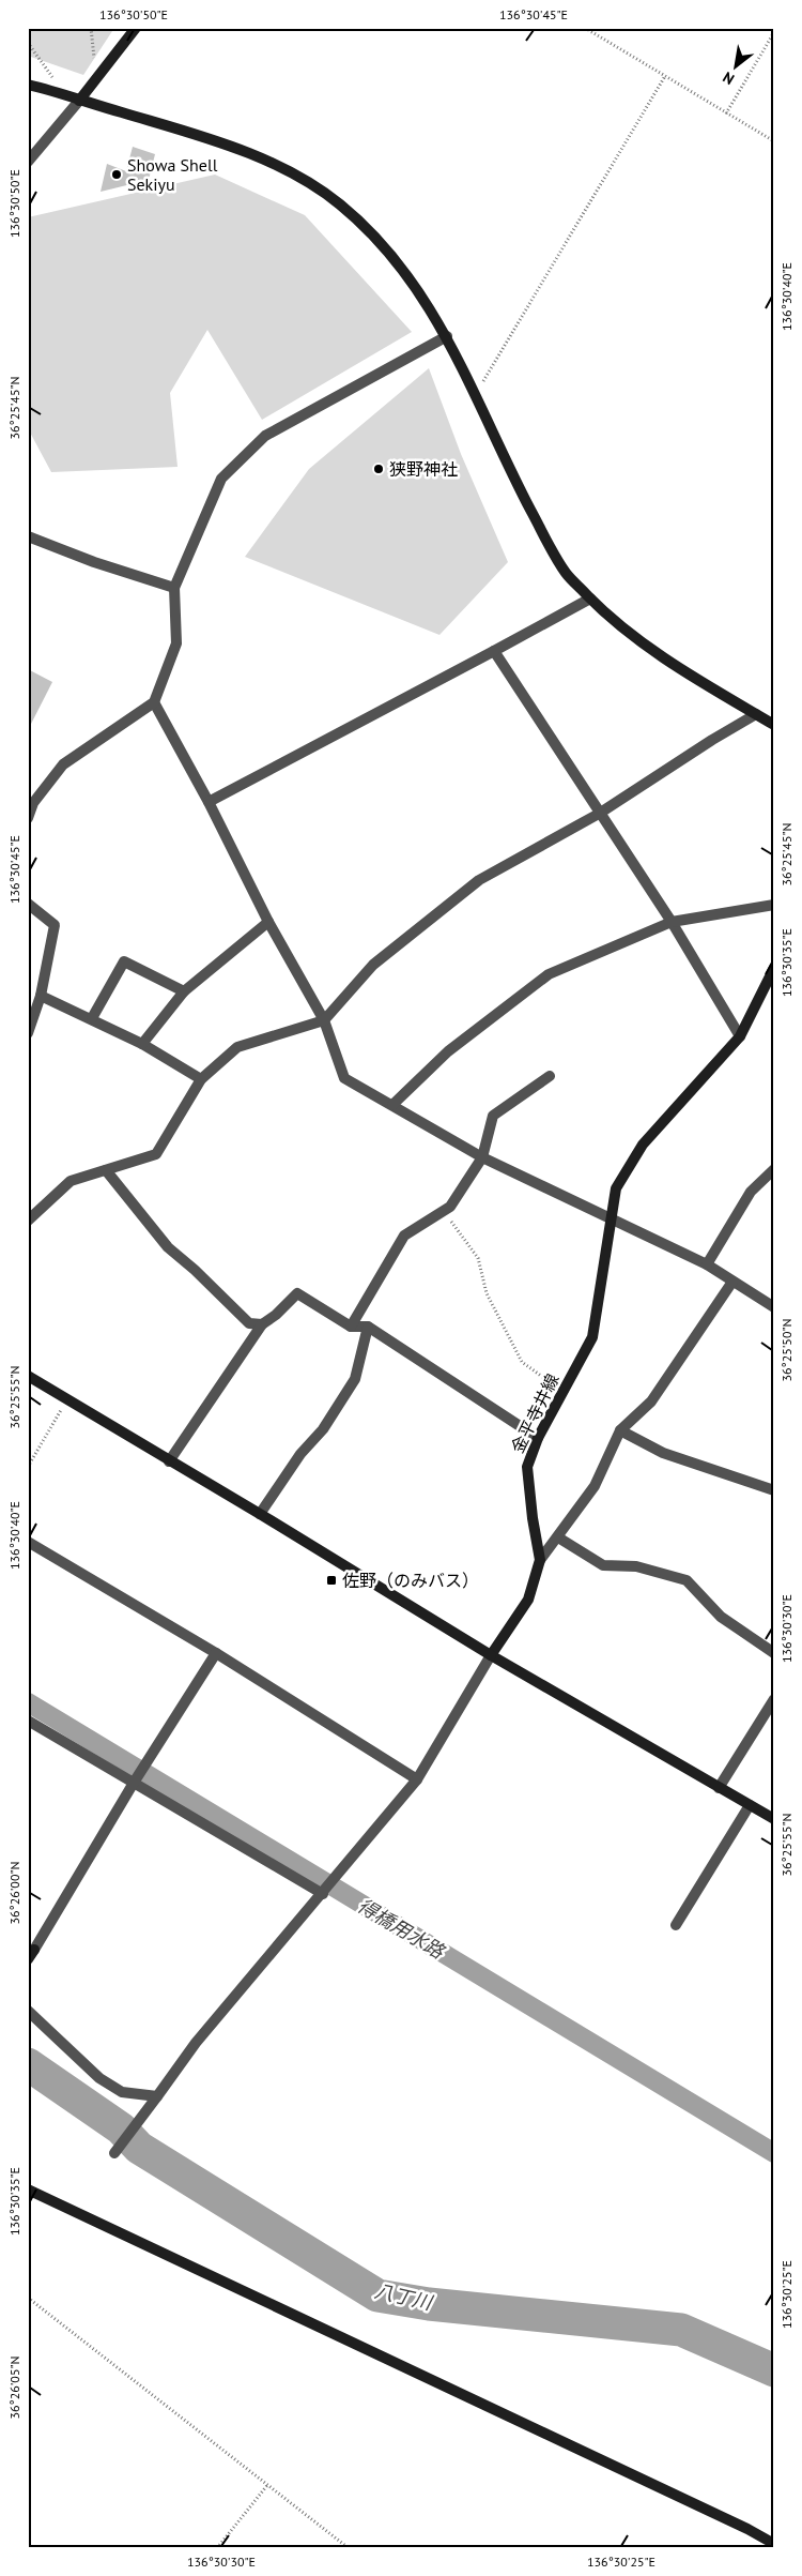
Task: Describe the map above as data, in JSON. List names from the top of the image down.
{
  "streets": {
    "street": ["金平寺井線"]
  },
  "water": ["得橋用水路", "八丁川"],
  "places": {
    "other": ["Showa Shell Sekiyu", "狭野神社"],
    "transit": ["佐野（のみバス）"]
  },
  "north": "bottom left",
  "coordinates": [
    "136°30'50\"E",
    "136°30'45\"E",
    "136°30'40\"E",
    "36°25'45\"N",
    "136°30'35\"E",
    "36°25'50\"N",
    "36°25'55\"N",
    "136°30'30\"E",
    "36°26'00\"N",
    "136°30'25\"E",
    "36°26'05\"N"
  ]
}
